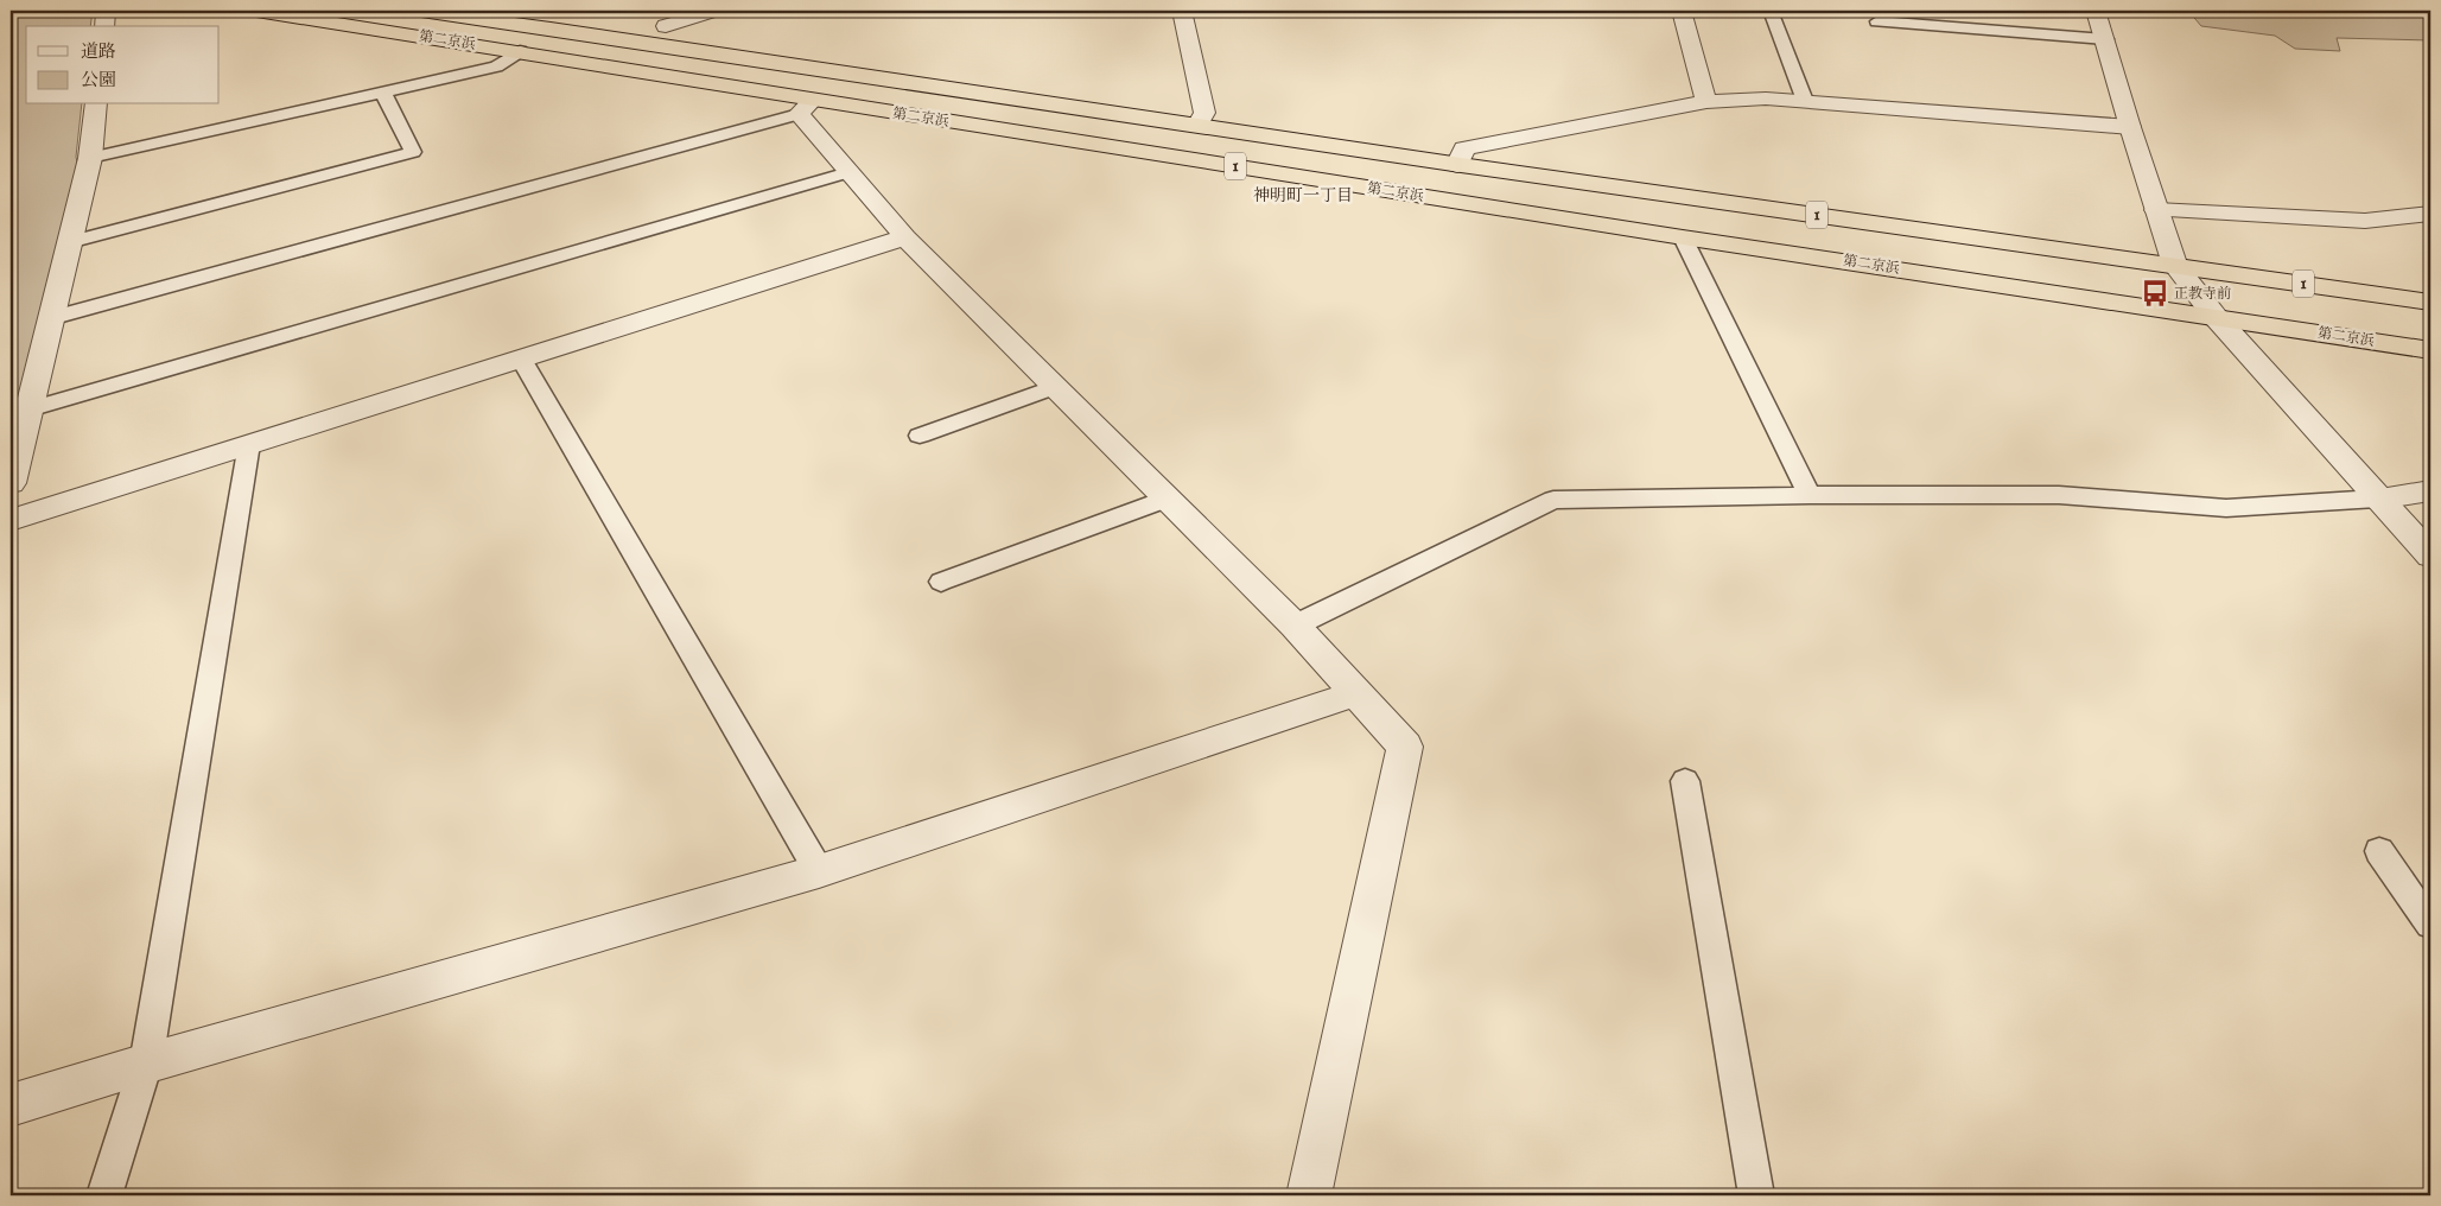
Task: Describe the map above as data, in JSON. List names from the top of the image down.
{
  "streets": {
    "highway": ["第二京浜", "1"]
  },
  "districts": ["神明町一丁目"],
  "places": {
    "bus stop": ["正教寺前"]
  },
  "legend": ["道路", "公園"]
}
